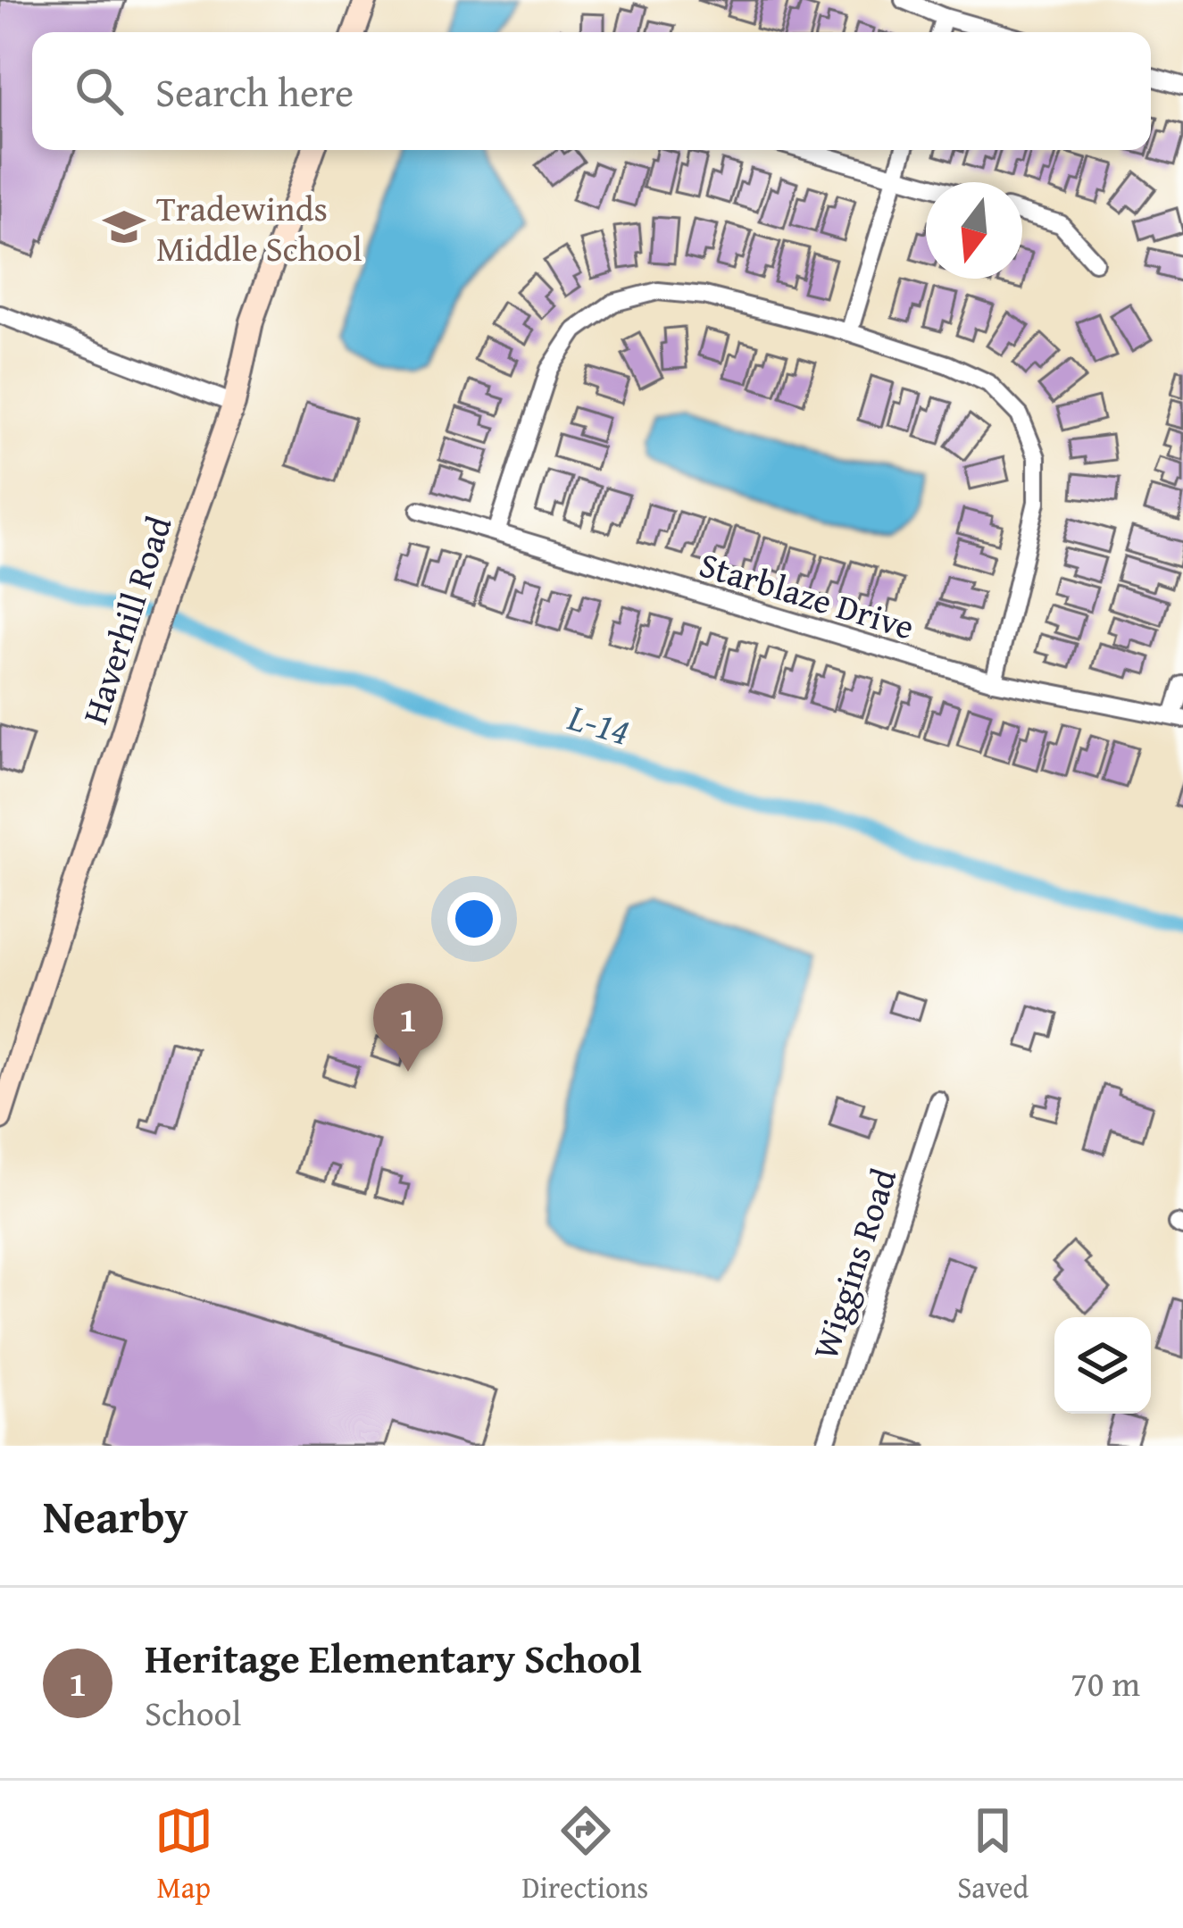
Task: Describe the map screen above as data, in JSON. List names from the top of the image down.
{
  "streets": {
    "street": ["Starblaze Drive", "Haverhill Road", "Wiggins Road"]
  },
  "water": ["L-14"],
  "places": {
    "school or university": ["Tradewinds Middle School"]
  },
  "north": "bottom",
  "page": {
    "search": "Search here",
    "pins": "1",
    "heading": "Nearby",
    "list": [
      {
        "mark": "1",
        "name": "Heritage Elementary School",
        "note": "School",
        "value": "70 m"
      }
    ],
    "nav": ["Map", "Directions", "Saved"]
  }
}
